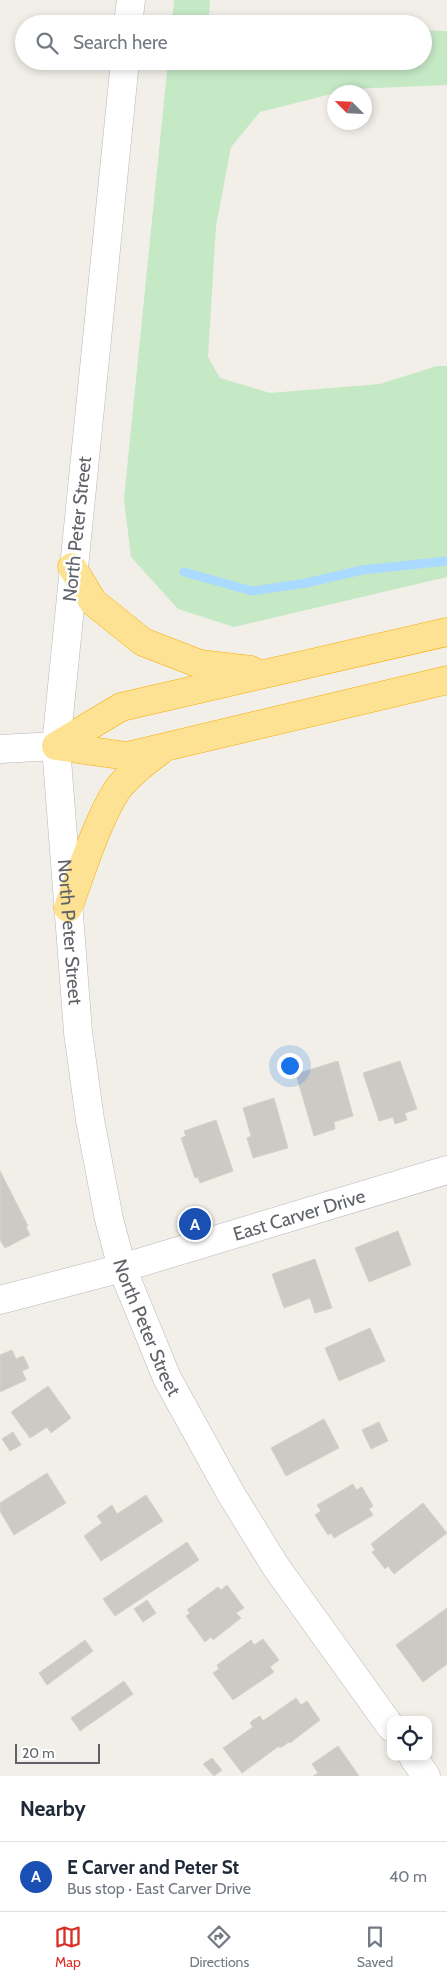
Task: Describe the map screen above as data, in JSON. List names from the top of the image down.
{
  "streets": {
    "street": ["North Peter Street", "East Carver Drive"]
  },
  "crossings": [
    ["North Peter Street", "East Carver Drive"]
  ],
  "scale_bar": "20 m",
  "north": "top left",
  "page": {
    "search": "Search here",
    "pins": "A",
    "scale": "20 m",
    "heading": "Nearby",
    "list": [
      {
        "mark": "A",
        "name": "E Carver and Peter St",
        "note": "Bus stop · East Carver Drive",
        "value": "40 m"
      }
    ],
    "nav": ["Map", "Directions", "Saved"]
  }
}
